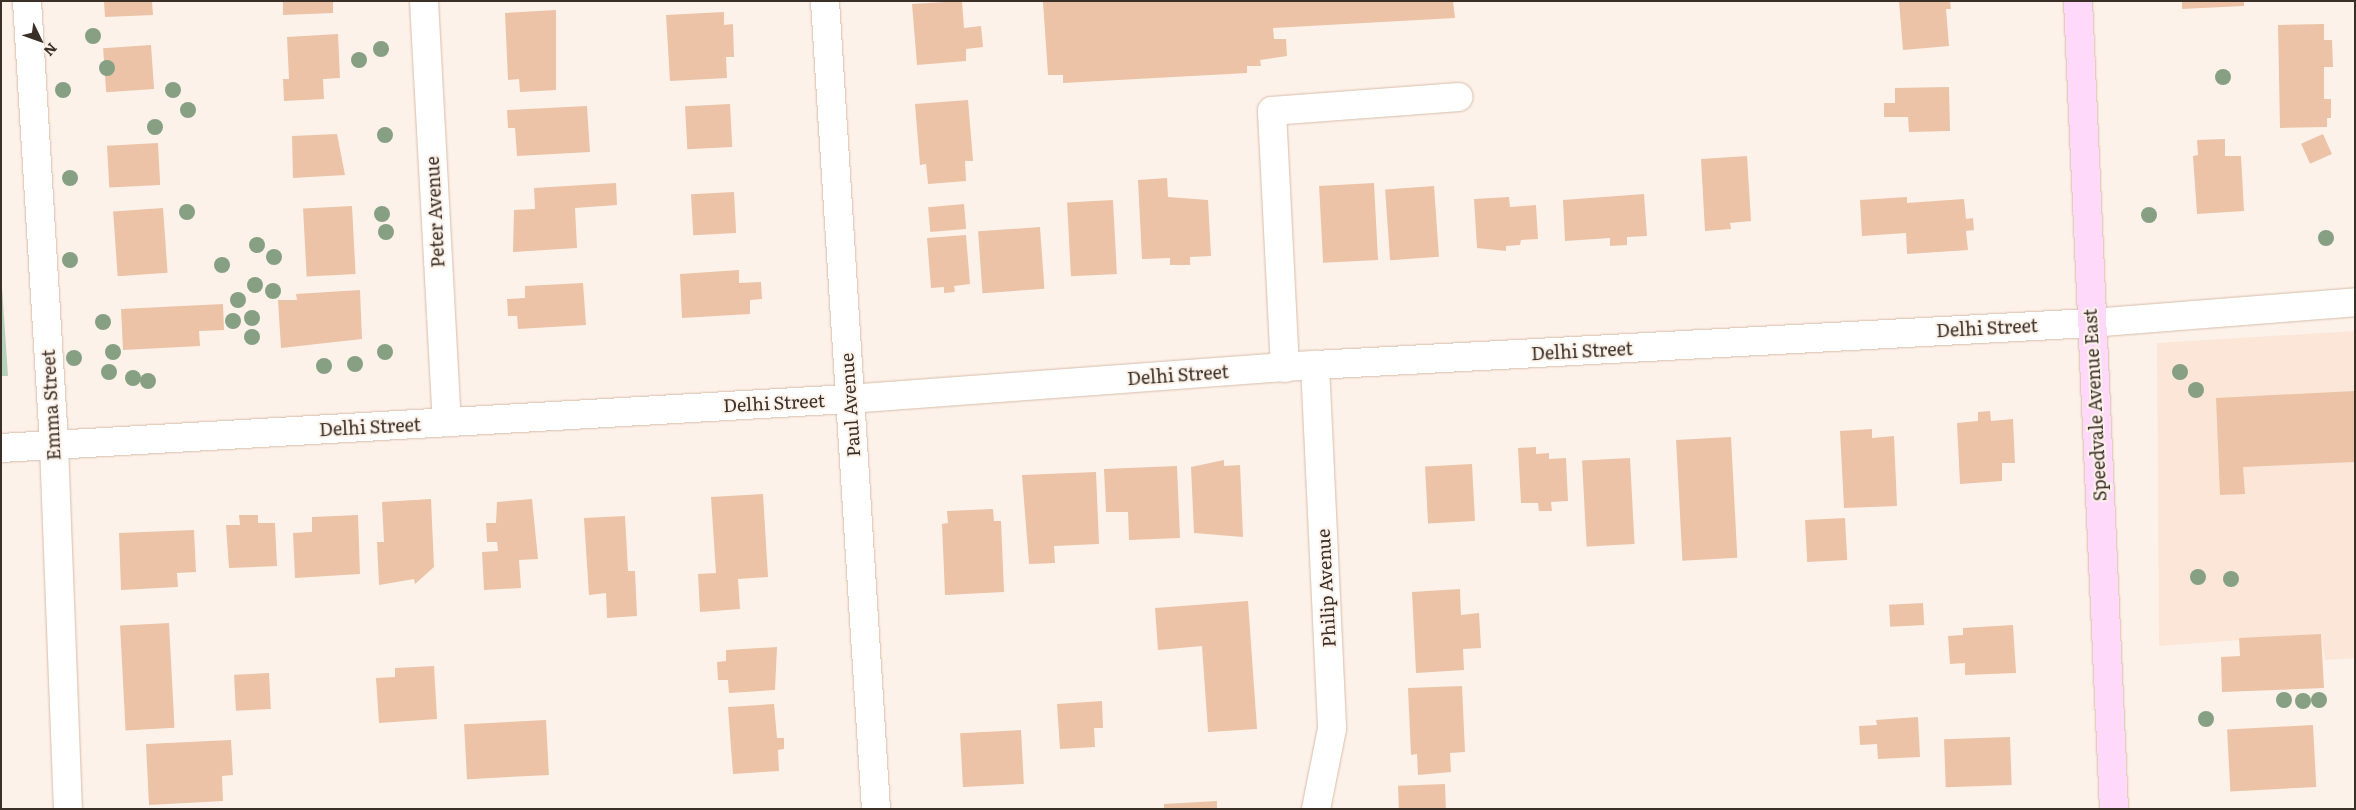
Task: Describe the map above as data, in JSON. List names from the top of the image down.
{
  "streets": {
    "main road": ["Speedvale Avenue East"],
    "street": [
      "Peter Avenue",
      "Delhi Street",
      "Emma Street",
      "Paul Avenue",
      "Philip Avenue"
    ]
  },
  "crossings": [
    ["Peter Avenue", "Delhi Street"],
    ["Delhi Street", "Emma Street"],
    ["Delhi Street", "Paul Avenue"],
    ["Delhi Street", "Speedvale Avenue East"],
    ["Delhi Street", "Philip Avenue"]
  ],
  "north": "bottom right"
}
